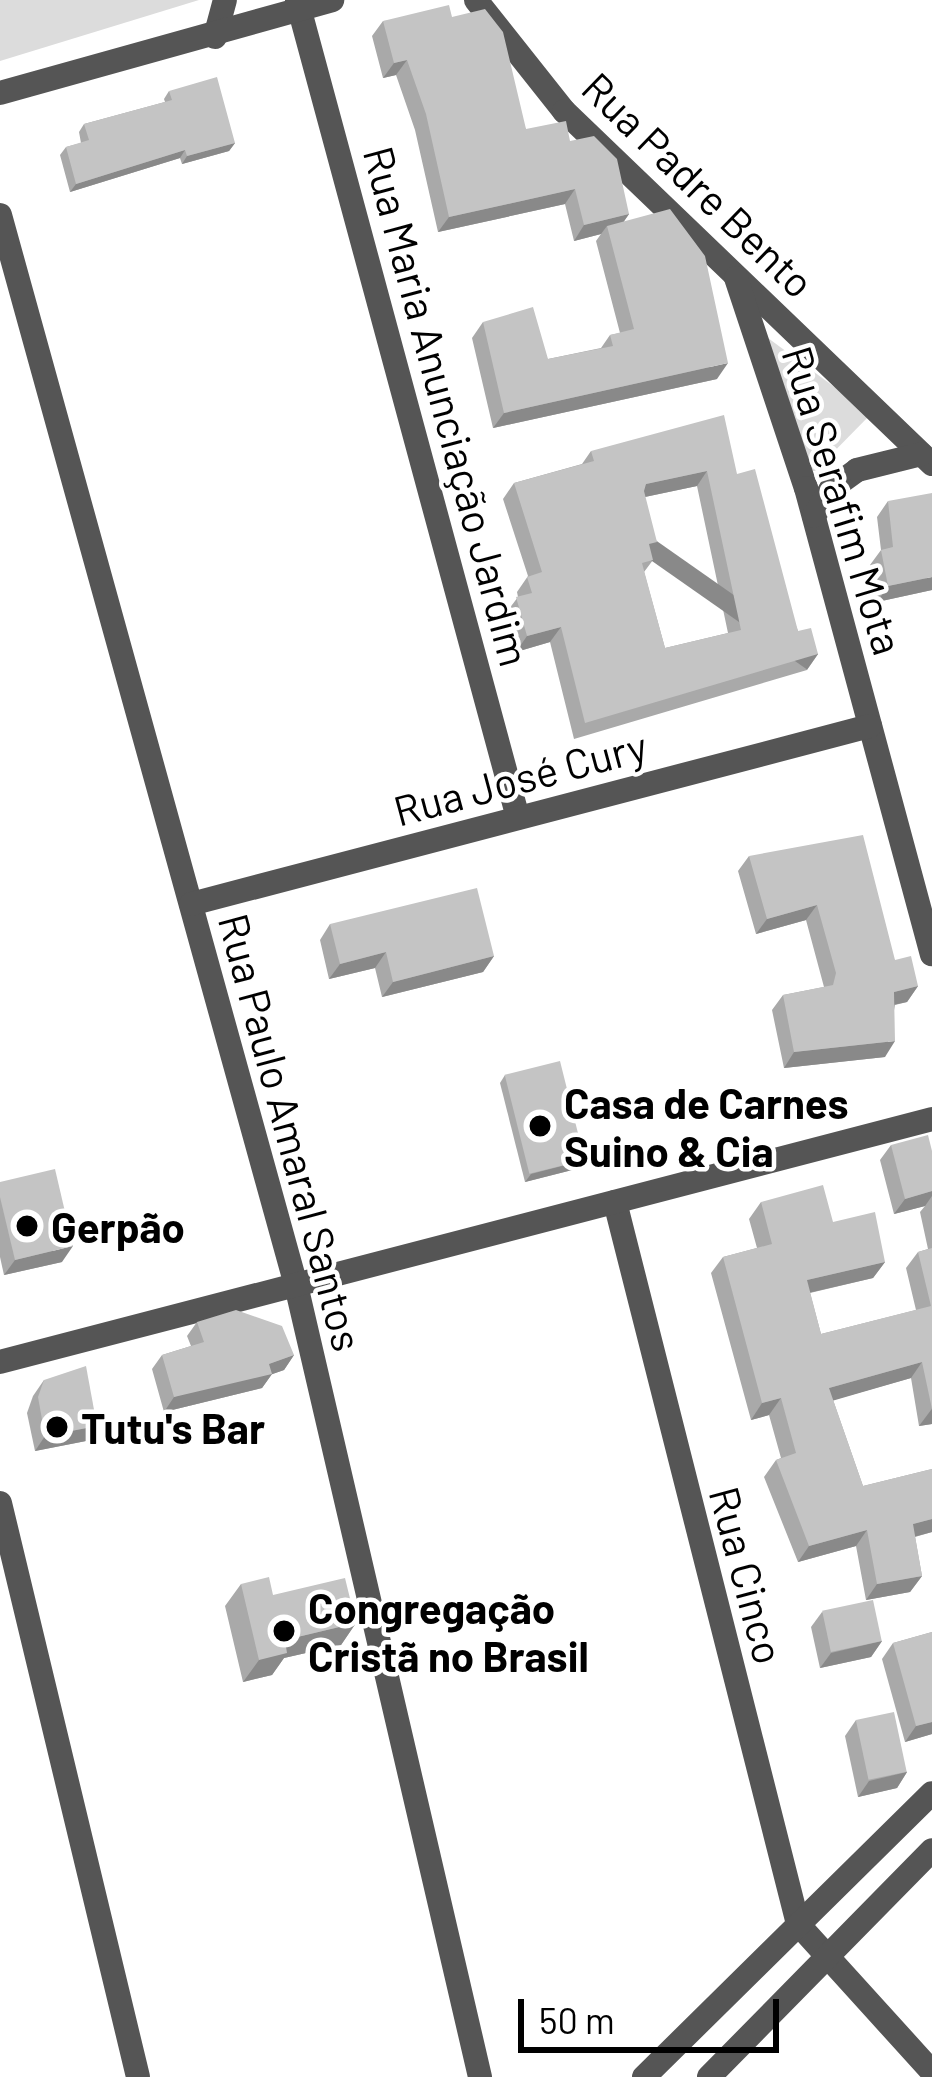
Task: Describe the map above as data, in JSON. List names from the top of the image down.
{
  "streets": {
    "street": [
      "Rua Padre Bento",
      "Rua Maria Anunciação Jardim",
      "Rua Serafim Mota",
      "Rua José Cury",
      "Rua Paulo Amaral Santos",
      "Rua Cinco"
    ]
  },
  "crossings": [
    ["Rua Padre Bento", "Rua Serafim Mota"],
    ["Rua Maria Anunciação Jardim", "Rua José Cury"],
    ["Rua Serafim Mota", "Rua José Cury"],
    ["Rua José Cury", "Rua Paulo Amaral Santos"]
  ],
  "places": [
    "Casa de Carnes Suino & Cia",
    "Gerpão",
    "Tutu's Bar",
    "Congregação Cristã no Brasil"
  ],
  "scale_bar": "50 m"
}
